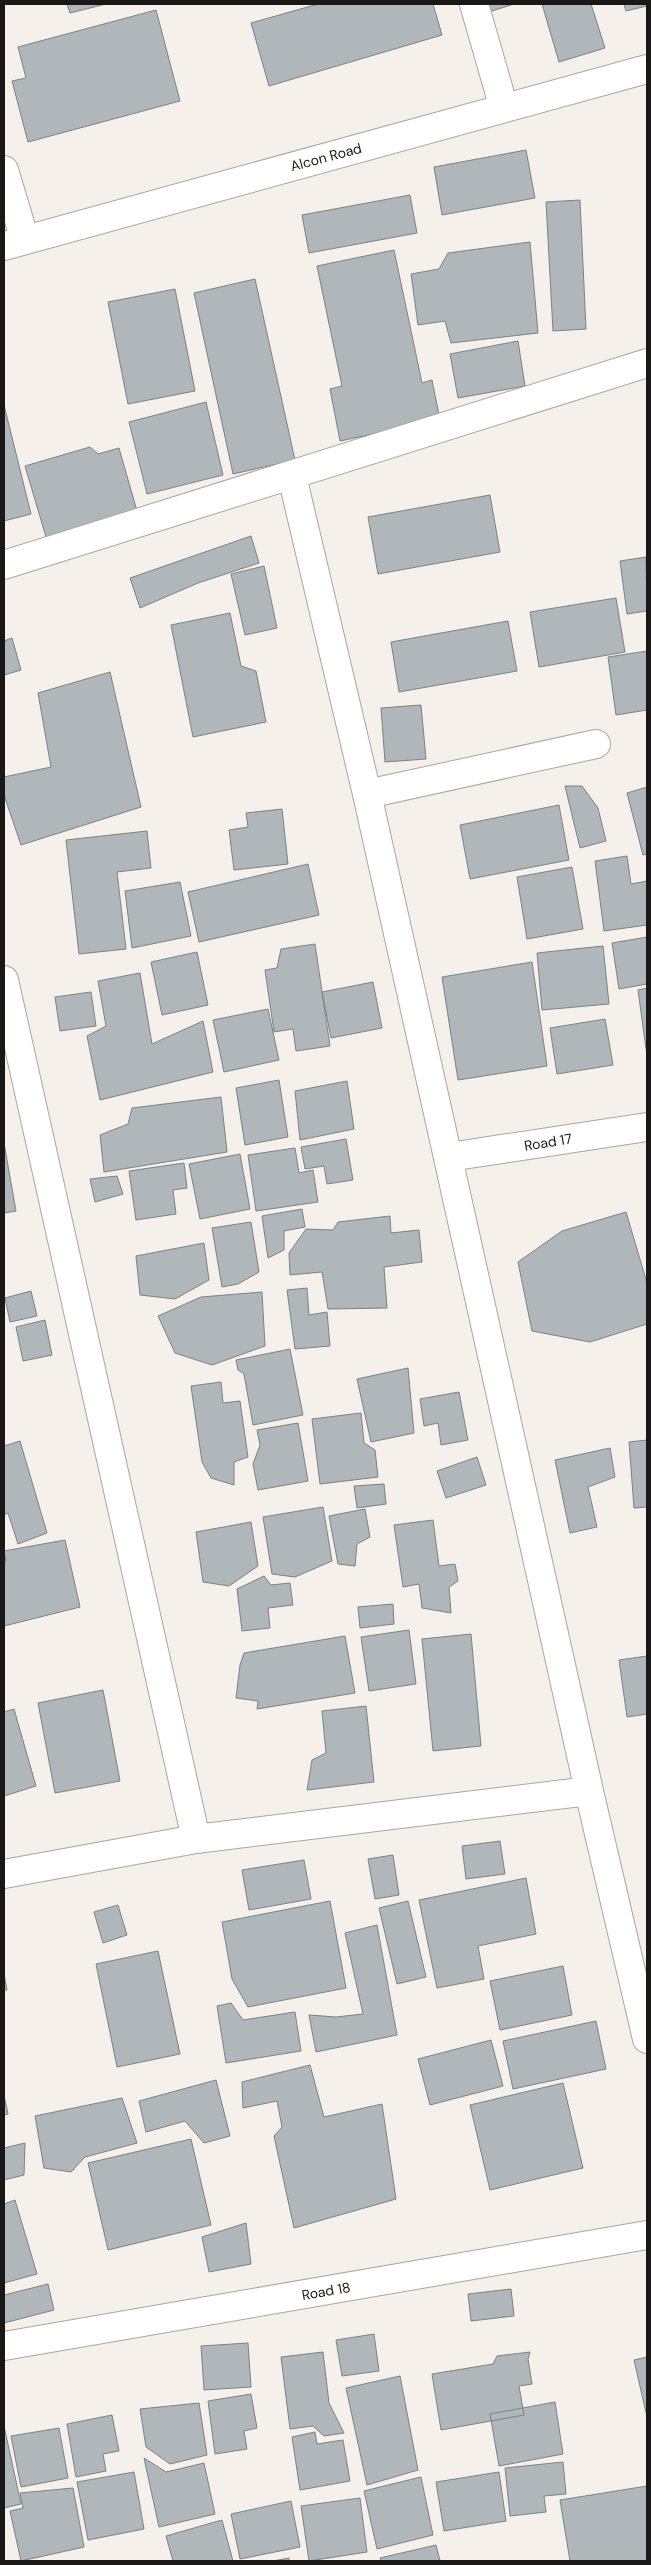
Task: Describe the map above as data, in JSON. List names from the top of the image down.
{
  "streets": {
    "street": ["Alcon Road", "Road 17", "Road 18"]
  }
}
